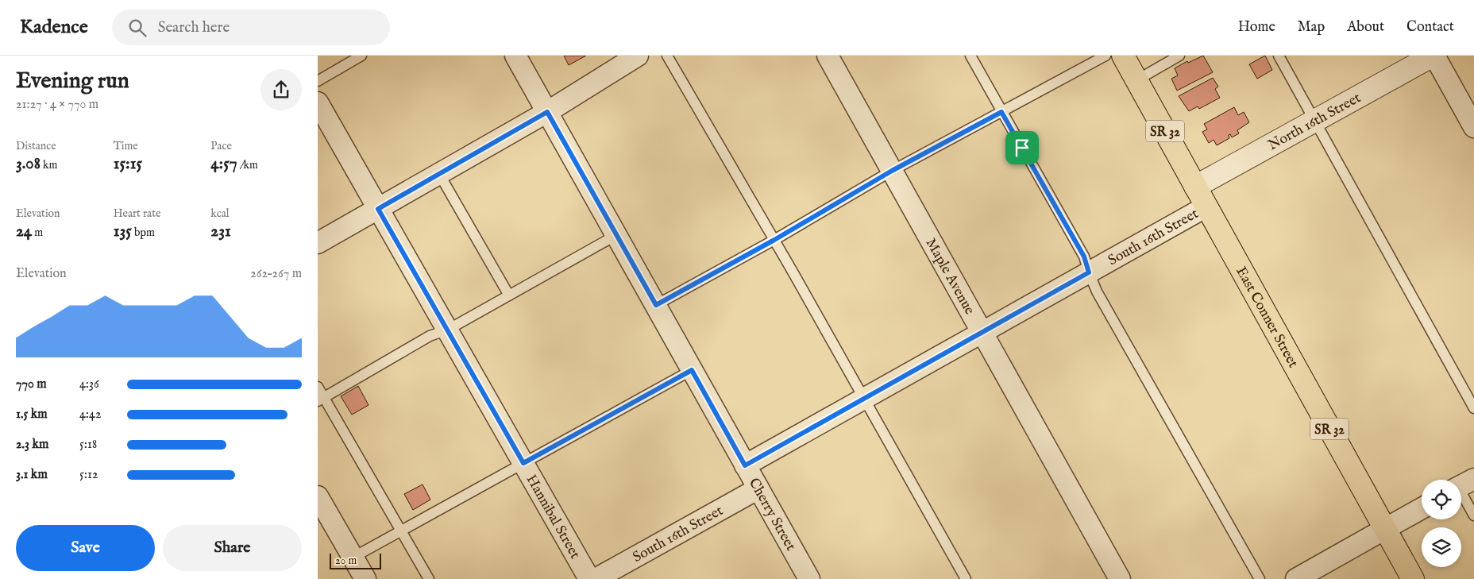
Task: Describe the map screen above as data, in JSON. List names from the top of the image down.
{
  "streets": {
    "main road": ["SR 32", "East Conner Street"],
    "street": [
      "North 16th Street",
      "South 16th Street",
      "Maple Avenue",
      "Cherry Street",
      "Hannibal Street"
    ]
  },
  "crossings": [
    ["North 16th Street", "East Conner Street"],
    ["South 16th Street", "Maple Avenue"],
    ["South 16th Street", "East Conner Street"],
    ["South 16th Street", "Cherry Street"]
  ],
  "scale_bar": "20 m",
  "page": {
    "header": "Kadence",
    "search": "Search here",
    "nav": [
      "Home",
      "Map",
      "About",
      "Contact"
    ],
    "heading": ["Evening run", "21:27 · 4 × 770 m"],
    "stats": [
      ["Distance", "3.08 km"],
      ["Time", "15:15"],
      ["Pace", "4:57 /km"],
      ["Elevation", "24 m"],
      ["Heart rate", "135 bpm"],
      ["kcal", "231"]
    ],
    "chart": ["Elevation", "262–267 m"],
    "list": [
      {
        "name": "770 m",
        "note": "4:36"
      },
      {
        "name": "1.5 km",
        "note": "4:42"
      },
      {
        "name": "2.3 km",
        "note": "5:18"
      },
      {
        "name": "3.1 km",
        "note": "5:12"
      }
    ],
    "buttons": ["Save", "Share"],
    "scale": "20 m"
  }
}
